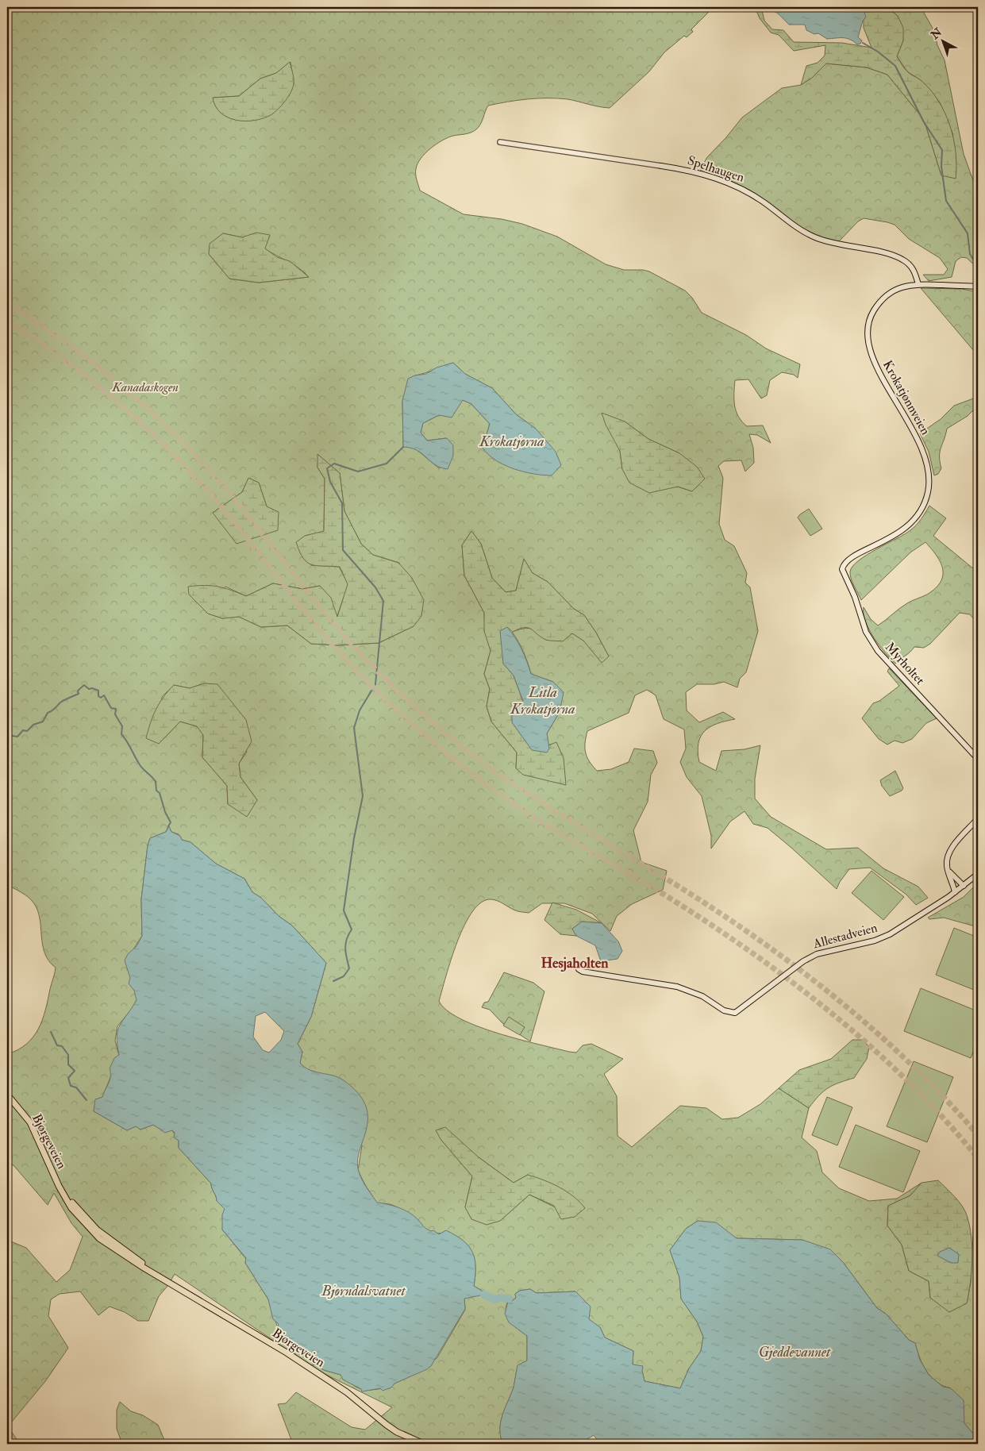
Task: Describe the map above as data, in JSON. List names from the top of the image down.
{
  "streets": {
    "main road": [
      "Spelhaugen",
      "Krokatjønnveien",
      "Myrholtet",
      "Allestadveien",
      "Bjørgeveien"
    ]
  },
  "crossings": [
    ["Spelhaugen", "Krokatjønnveien"],
    ["Krokatjønnveien", "Myrholtet"]
  ],
  "districts": ["Hesjaholten"],
  "water": [
    "Krokatjørna",
    "Litla Krokatjørna",
    "Bjørndalsvatnet",
    "Gjeddevannet"
  ],
  "parks": ["Kanadaskogen"],
  "north": "top left"
}
